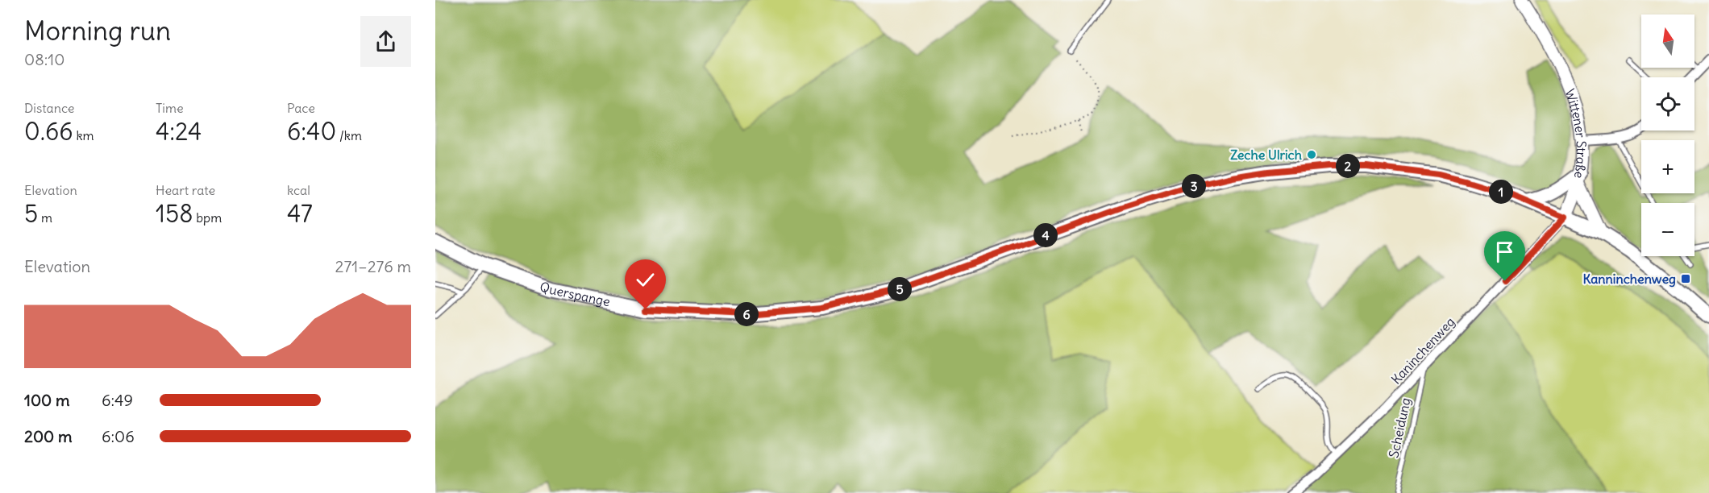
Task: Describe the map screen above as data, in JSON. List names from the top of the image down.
{
  "streets": {
    "main road": ["Wittener Straße", "Querspange"],
    "street": ["Kaninchenweg"],
    "lane": ["Scheidung"]
  },
  "crossings": [
    ["Wittener Straße", "Querspange"],
    ["Wittener Straße", "Kaninchenweg"],
    ["Querspange", "Kaninchenweg"],
    ["Kaninchenweg", "Scheidung"]
  ],
  "places": {
    "other": ["Zeche Ulrich"],
    "transit": ["Kanninchenweg"]
  },
  "north": "top",
  "page": {
    "heading": ["Morning run", "08:10"],
    "map_buttons": ["+", "−"],
    "stats": [
      ["Distance", "0.66 km"],
      ["Time", "4:24"],
      ["Pace", "6:40 /km"],
      ["Elevation", "5 m"],
      ["Heart rate", "158 bpm"],
      ["kcal", "47"]
    ],
    "pins": [
      "2",
      "3",
      "1",
      "4",
      "5",
      "6"
    ],
    "chart": ["Elevation", "271–276 m"],
    "list": [
      {
        "name": "100 m",
        "note": "6:49"
      },
      {
        "name": "200 m",
        "note": "6:06"
      }
    ]
  }
}
